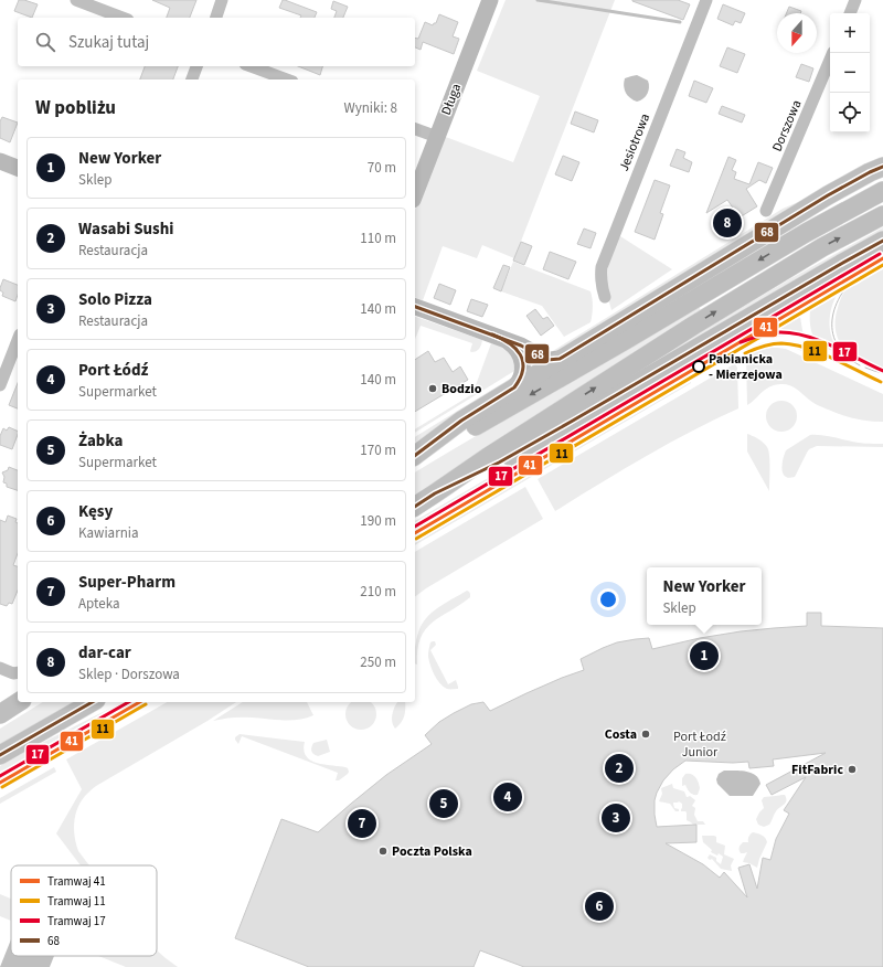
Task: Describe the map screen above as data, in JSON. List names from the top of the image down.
{
  "streets": {
    "street": ["Długa", "Dorszowa", "Jesiotrowa"]
  },
  "parks": ["Port Łodź Junior"],
  "places": [
    "Pabianicka - Mierzejowa",
    "Bodzio",
    "Costa",
    "FitFabric",
    "Poczta Polska"
  ],
  "lines": [
    "transit line 68",
    "tram line 17",
    "tram line 41",
    "tram line 11"
  ],
  "legend": [
    "Tramwaj 41",
    "Tramwaj 11",
    "Tramwaj 17",
    "68"
  ],
  "north": "bottom",
  "page": {
    "map_buttons": ["+", "−"],
    "search": "Szukaj tutaj",
    "heading": ["W pobliżu", "Wyniki: 8"],
    "list": [
      {
        "mark": "1",
        "name": "New Yorker",
        "note": "Sklep",
        "value": "70 m"
      },
      {
        "mark": "2",
        "name": "Wasabi Sushi",
        "note": "Restauracja",
        "value": "110 m"
      },
      {
        "mark": "3",
        "name": "Solo Pizza",
        "note": "Restauracja",
        "value": "140 m"
      },
      {
        "mark": "4",
        "name": "Port Łódź",
        "note": "Supermarket",
        "value": "140 m"
      },
      {
        "mark": "5",
        "name": "Żabka",
        "note": "Supermarket",
        "value": "170 m"
      },
      {
        "mark": "6",
        "name": "Kęsy",
        "note": "Kawiarnia",
        "value": "190 m"
      },
      {
        "mark": "7",
        "name": "Super-Pharm",
        "note": "Apteka",
        "value": "210 m"
      },
      {
        "mark": "8",
        "name": "dar-car",
        "note": "Sklep · Dorszowa",
        "value": "250 m"
      }
    ],
    "pins": [
      "8",
      "1",
      "2",
      "4",
      "5",
      "3",
      "7",
      "6"
    ],
    "popup": ["New Yorker", "Sklep"]
  }
}
